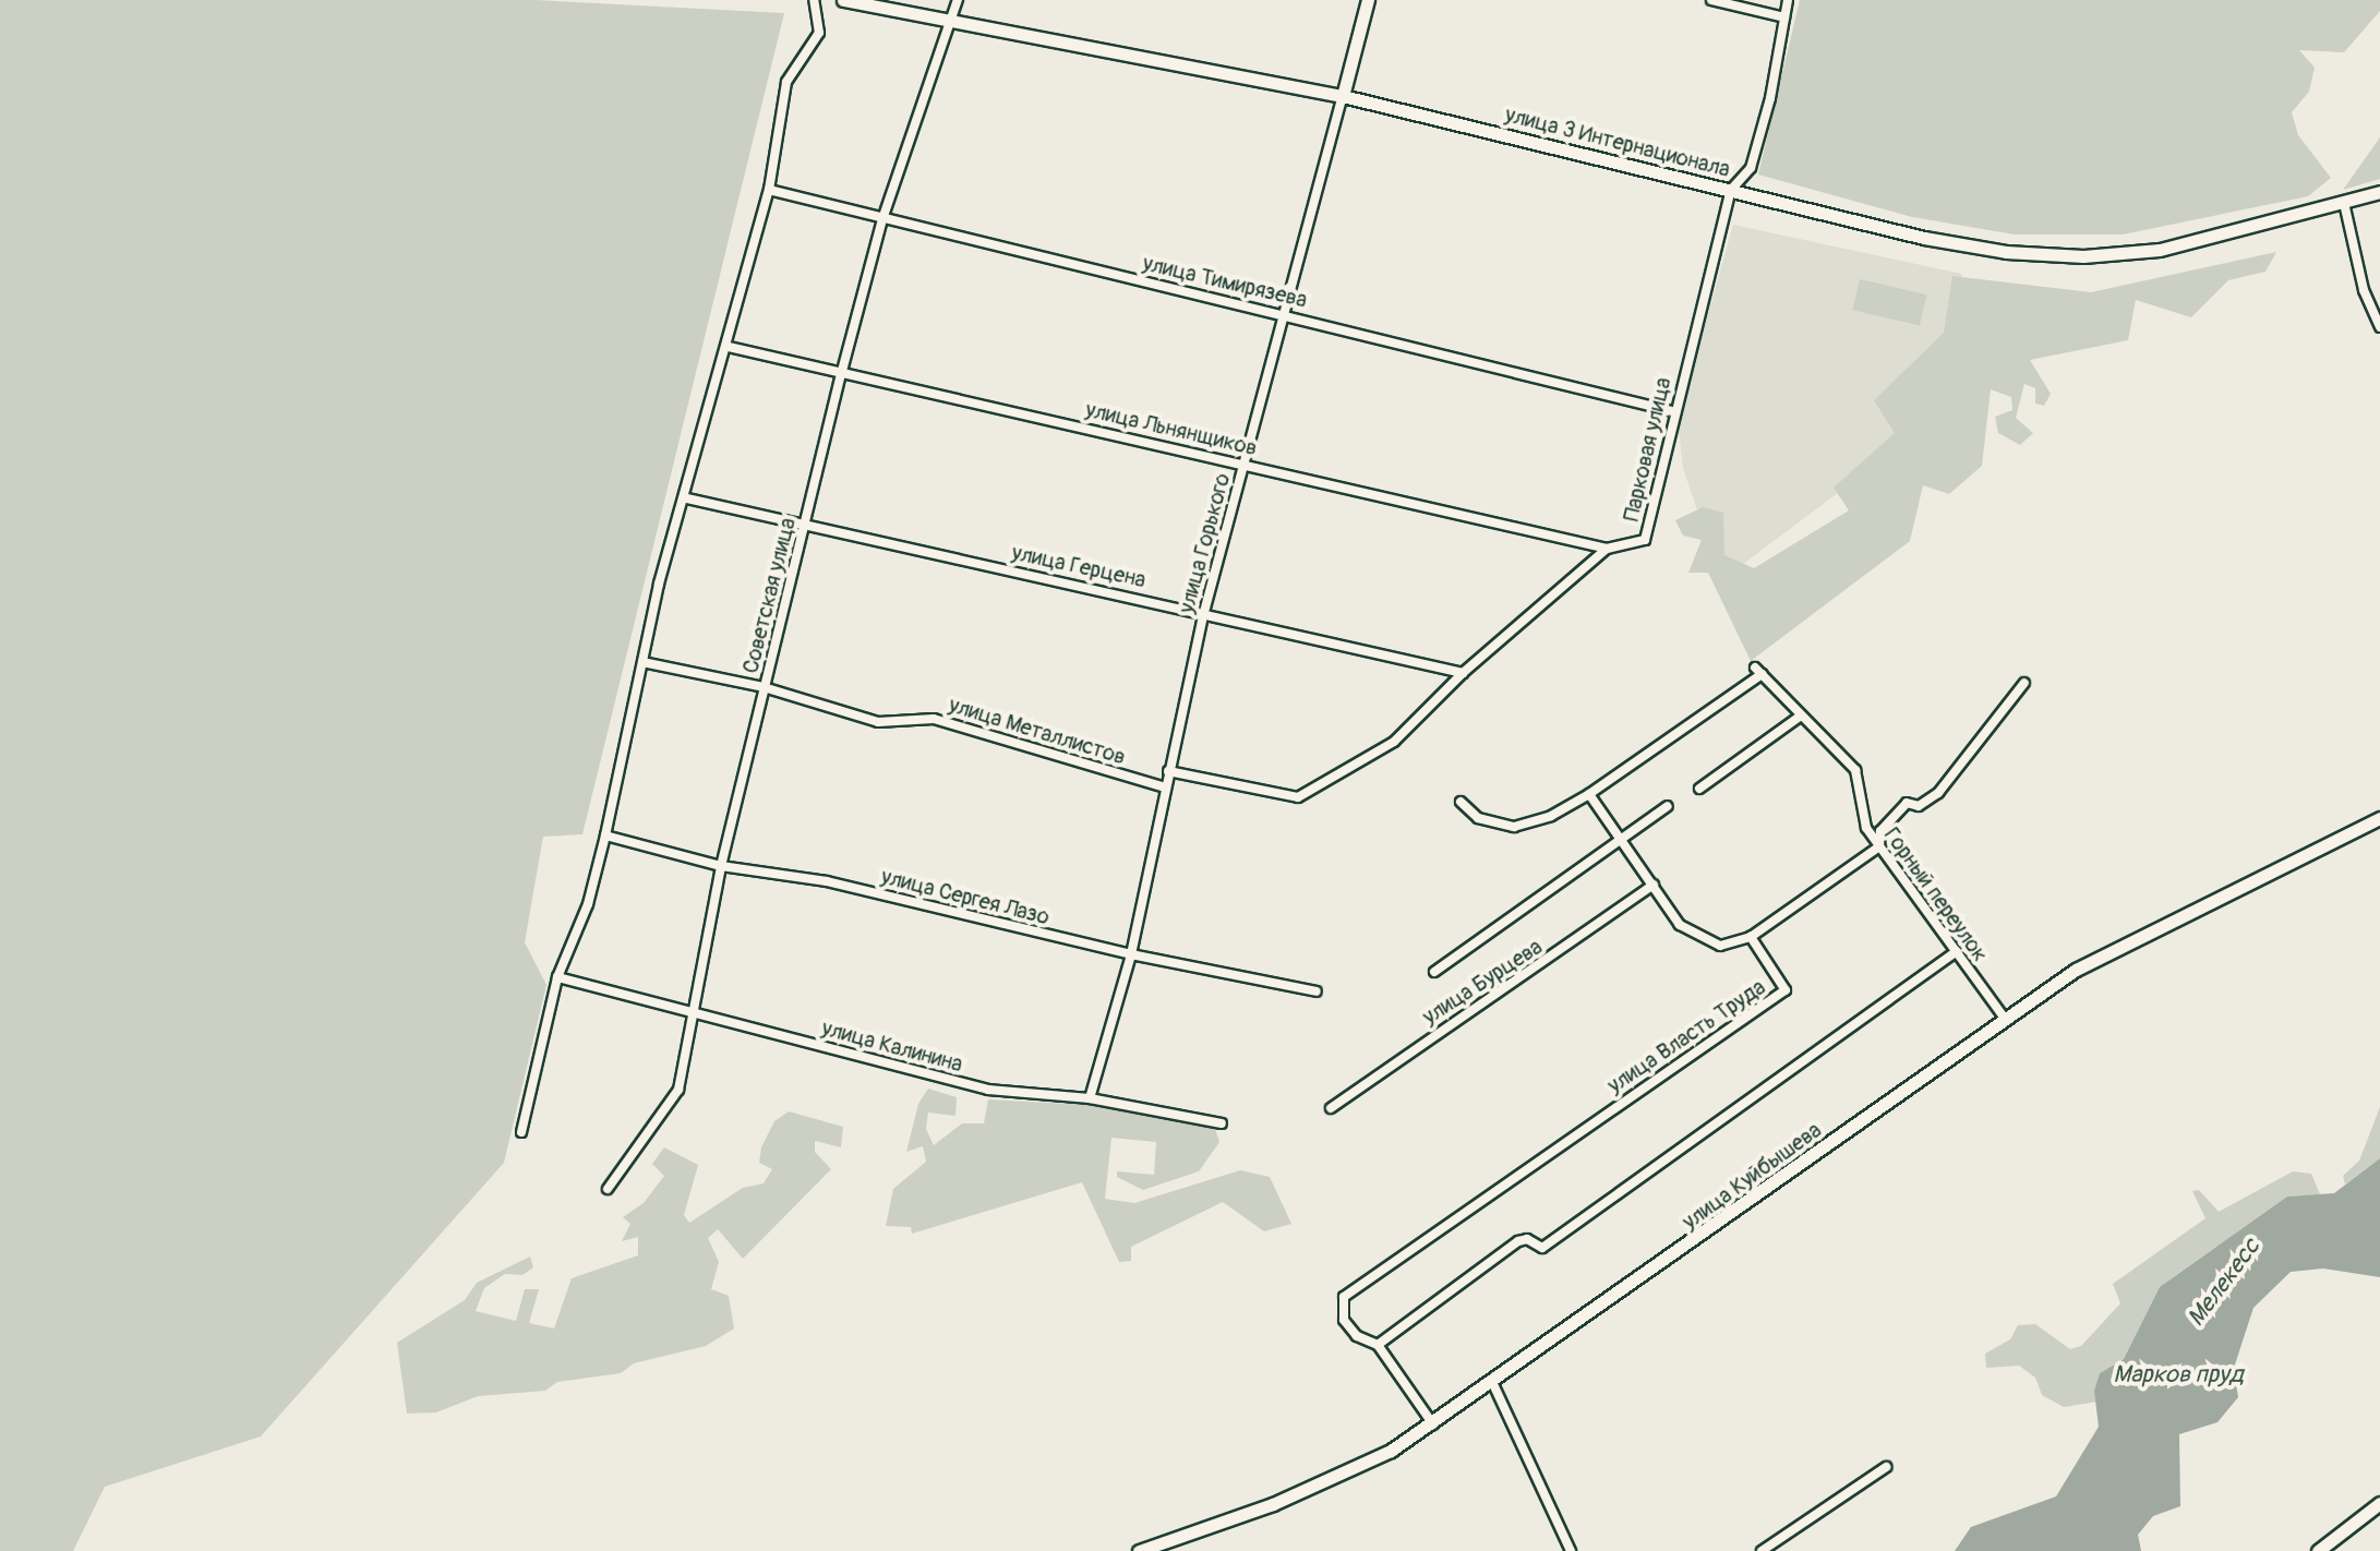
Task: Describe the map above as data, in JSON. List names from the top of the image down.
{
  "streets": {
    "main road": ["улица 3 Интернационала", "улица Горького", "улица Куйбышева"],
    "street": [
      "улица Тимирязева",
      "улица Льнянщиков",
      "Парковая улица",
      "улица Герцена",
      "Советская улица",
      "улица Металлистов",
      "Горный переулок",
      "улица Сергея Лазо",
      "улица Бурцева",
      "улица Власть Труда",
      "улица Калинина"
    ]
  },
  "crossings": [
    ["улица 3 Интернационала", "Парковая улица"],
    ["улица 3 Интернационала", "улица Горького"],
    ["улица 3 Интернационала", "Советская улица"],
    ["улица Тимирязева", "Парковая улица"],
    ["улица Тимирязева", "улица Горького"],
    ["улица Тимирязева", "Советская улица"],
    ["улица Льнянщиков", "Парковая улица"],
    ["улица Льнянщиков", "улица Горького"],
    ["улица Льнянщиков", "Советская улица"],
    ["Парковая улица", "улица Горького"],
    ["Парковая улица", "улица Герцена"],
    ["улица Горького", "улица Герцена"],
    ["улица Горького", "улица Металлистов"],
    ["улица Горького", "улица Сергея Лазо"],
    ["улица Горького", "улица Калинина"],
    ["улица Герцена", "Советская улица"],
    ["Советская улица", "улица Металлистов"],
    ["Советская улица", "улица Сергея Лазо"],
    ["Советская улица", "улица Калинина"],
    ["Горный переулок", "улица Куйбышева"]
  ],
  "water": ["Мелекесс", "Марков пруд"]
}
